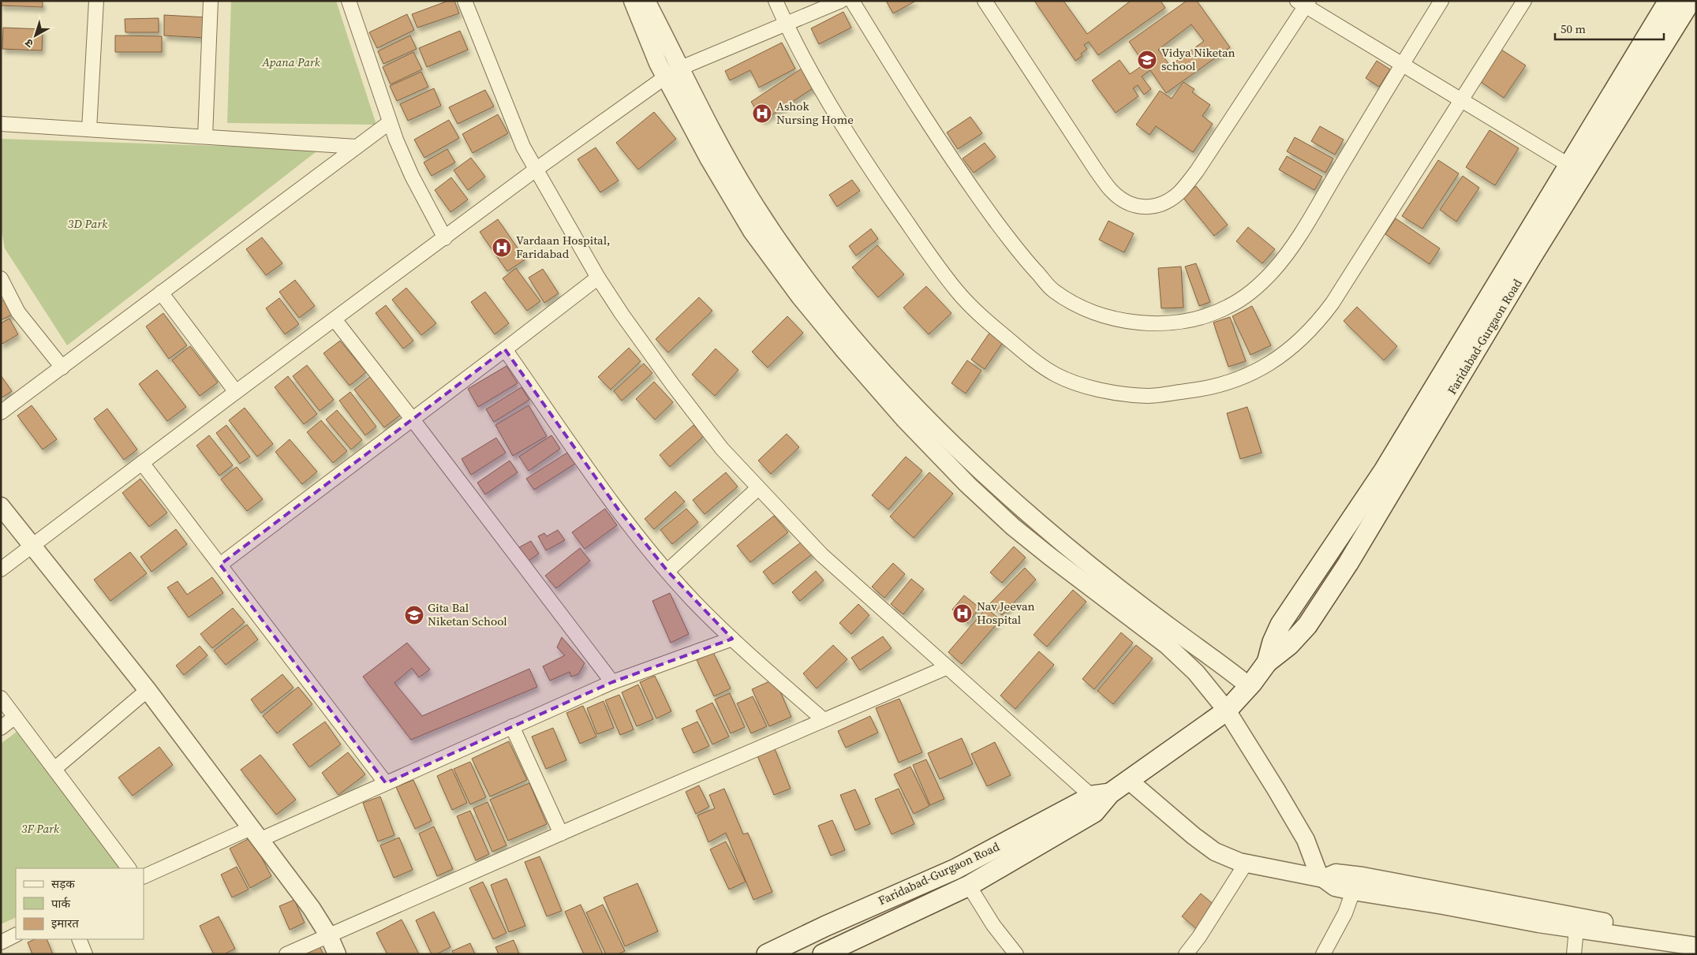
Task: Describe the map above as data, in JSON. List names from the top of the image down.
{
  "streets": {
    "main road": ["Faridabad-Gurgaon Road"]
  },
  "parks": ["Apana Park", "3D Park", "3F Park"],
  "places": {
    "school or university": ["Vidya Niketan school", "Gita Bal Niketan School"],
    "hospital": ["Ashok Nursing Home", "Vardaan Hospital, Faridabad", "Nav Jeevan Hospital"]
  },
  "legend": ["सड़क", "पार्क", "इमारत"],
  "scale_bar": "50 m",
  "north": "bottom left"
}
